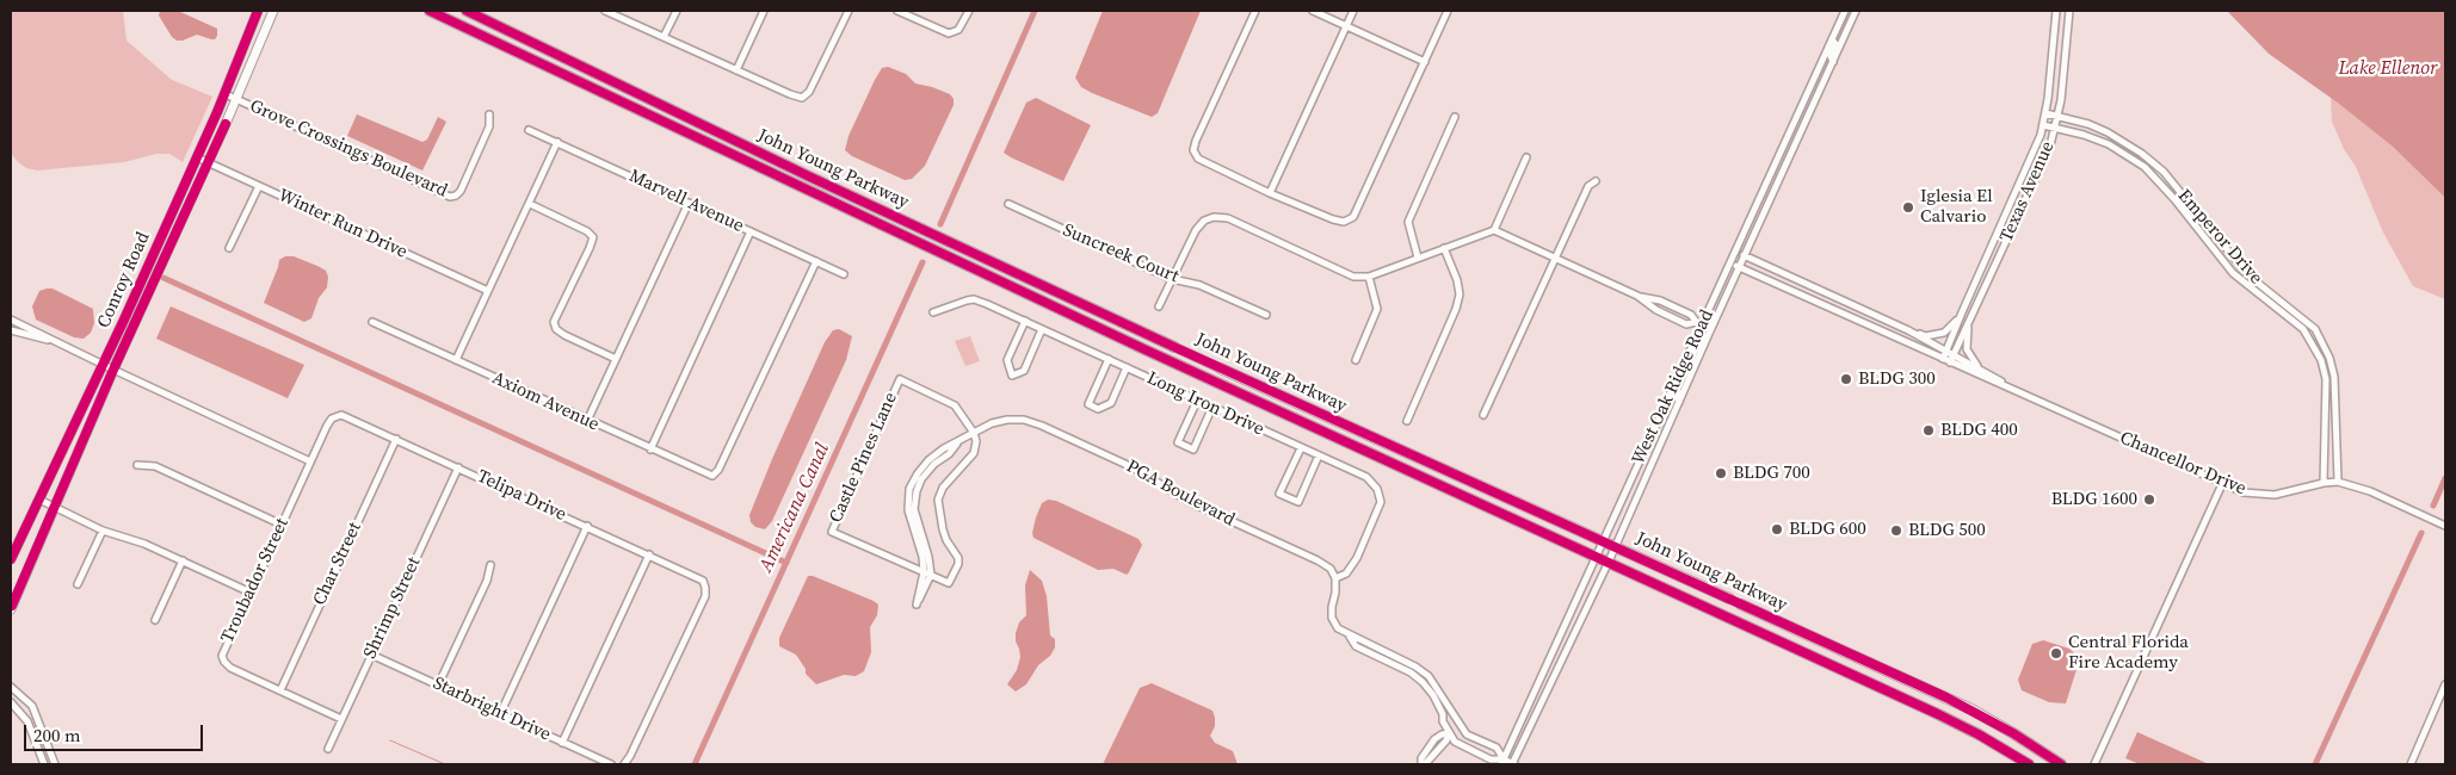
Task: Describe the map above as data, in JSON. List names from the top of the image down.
{
  "streets": {
    "highway": ["John Young Parkway"],
    "main road": ["Conroy Road"],
    "street": [
      "Grove Crossings Boulevard",
      "Texas Avenue",
      "Marvell Avenue",
      "Winter Run Drive",
      "Emperor Drive",
      "Suncreek Court",
      "West Oak Ridge Road",
      "Axiom Avenue",
      "Long Iron Drive",
      "Castle Pines Lane",
      "Chancellor Drive",
      "PGA Boulevard",
      "Telipa Drive",
      "Char Street",
      "Troubador Street",
      "Shrimp Street",
      "Starbright Drive"
    ]
  },
  "crossings": [
    ["Grove Crossings Boulevard", "Conroy Road"],
    ["John Young Parkway", "West Oak Ridge Road"],
    ["Texas Avenue", "Emperor Drive"],
    ["Texas Avenue", "Chancellor Drive"],
    ["Marvell Avenue", "Axiom Avenue"],
    ["Winter Run Drive", "Conroy Road"],
    ["Emperor Drive", "Chancellor Drive"],
    ["West Oak Ridge Road", "Chancellor Drive"],
    ["Long Iron Drive", "PGA Boulevard"],
    ["Castle Pines Lane", "PGA Boulevard"],
    ["Telipa Drive", "Char Street"],
    ["Telipa Drive", "Troubador Street"],
    ["Telipa Drive", "Shrimp Street"],
    ["Char Street", "Troubador Street"],
    ["Troubador Street", "Shrimp Street"],
    ["Shrimp Street", "Starbright Drive"]
  ],
  "water": ["Lake Ellenor", "Americana Canal"],
  "places": [
    "Iglesia El Calvario",
    "BLDG 300",
    "BLDG 400",
    "BLDG 700",
    "BLDG 1600",
    "BLDG 600",
    "BLDG 500",
    "Central Florida Fire Academy"
  ],
  "scale_bar": "200 m"
}
